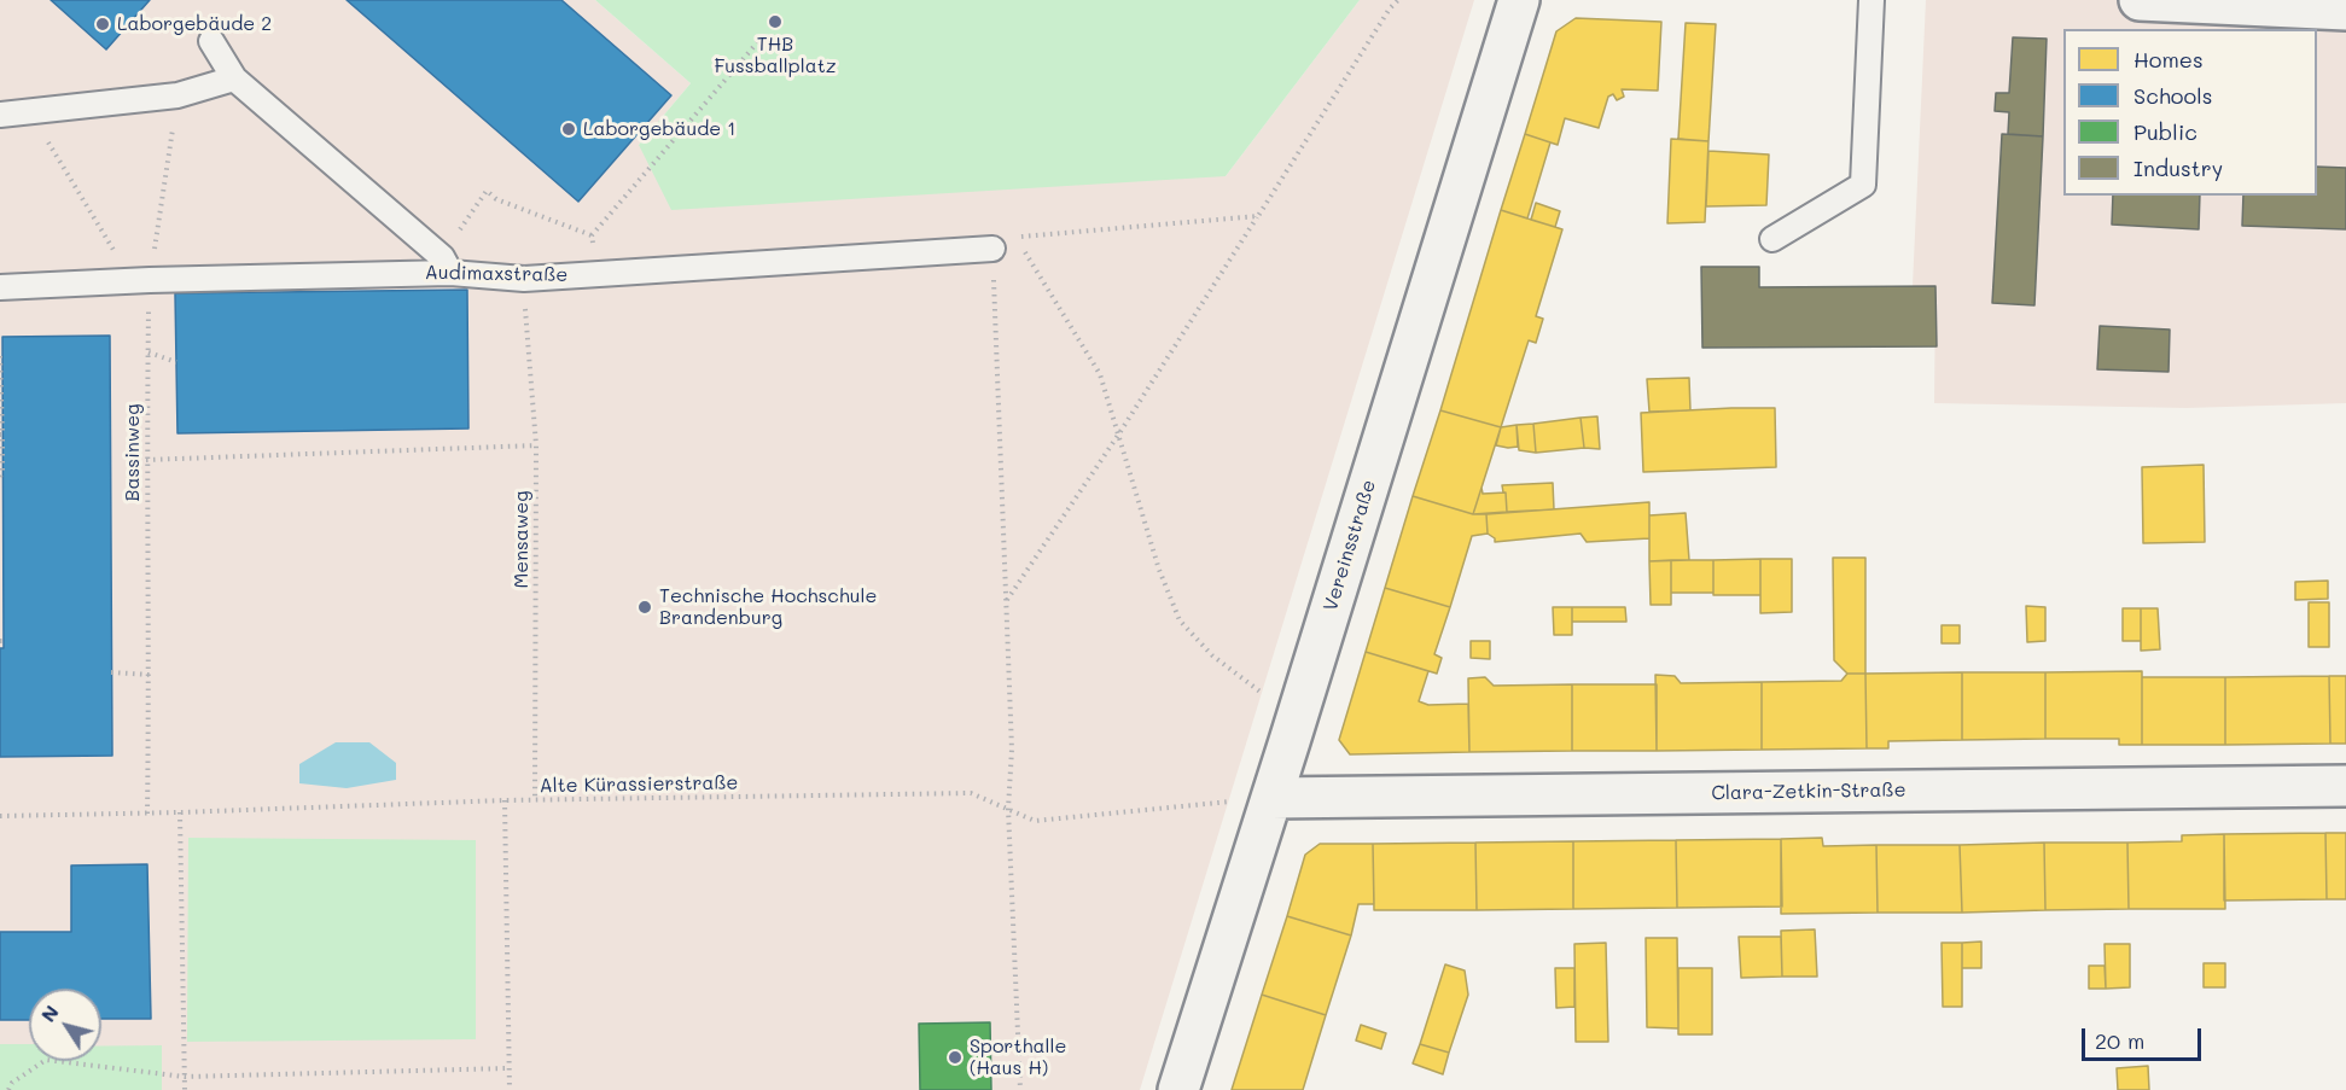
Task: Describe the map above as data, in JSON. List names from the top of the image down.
{
  "streets": {
    "street": ["Vereinsstraße", "Clara-Zetkin-Straße"],
    "lane": ["Audimaxstraße"],
    "path": ["Bassinweg", "Mensaweg", "Alte Kürassierstraße"]
  },
  "crossings": [
    ["Audimaxstraße", "Bassinweg"],
    ["Audimaxstraße", "Mensaweg"],
    ["Bassinweg", "Alte Kürassierstraße"],
    ["Mensaweg", "Alte Kürassierstraße"],
    ["Vereinsstraße", "Alte Kürassierstraße"],
    ["Vereinsstraße", "Clara-Zetkin-Straße"],
    ["Alte Kürassierstraße", "Clara-Zetkin-Straße"]
  ],
  "places": [
    "THB Fussballplatz",
    "Laborgebäude 2",
    "Laborgebäude 1",
    "Technische Hochschule Brandenburg",
    "Sporthalle (Haus H)"
  ],
  "legend": [
    "Homes",
    "Schools",
    "Public",
    "Industry"
  ],
  "scale_bar": "20 m",
  "north": "top left"
}
